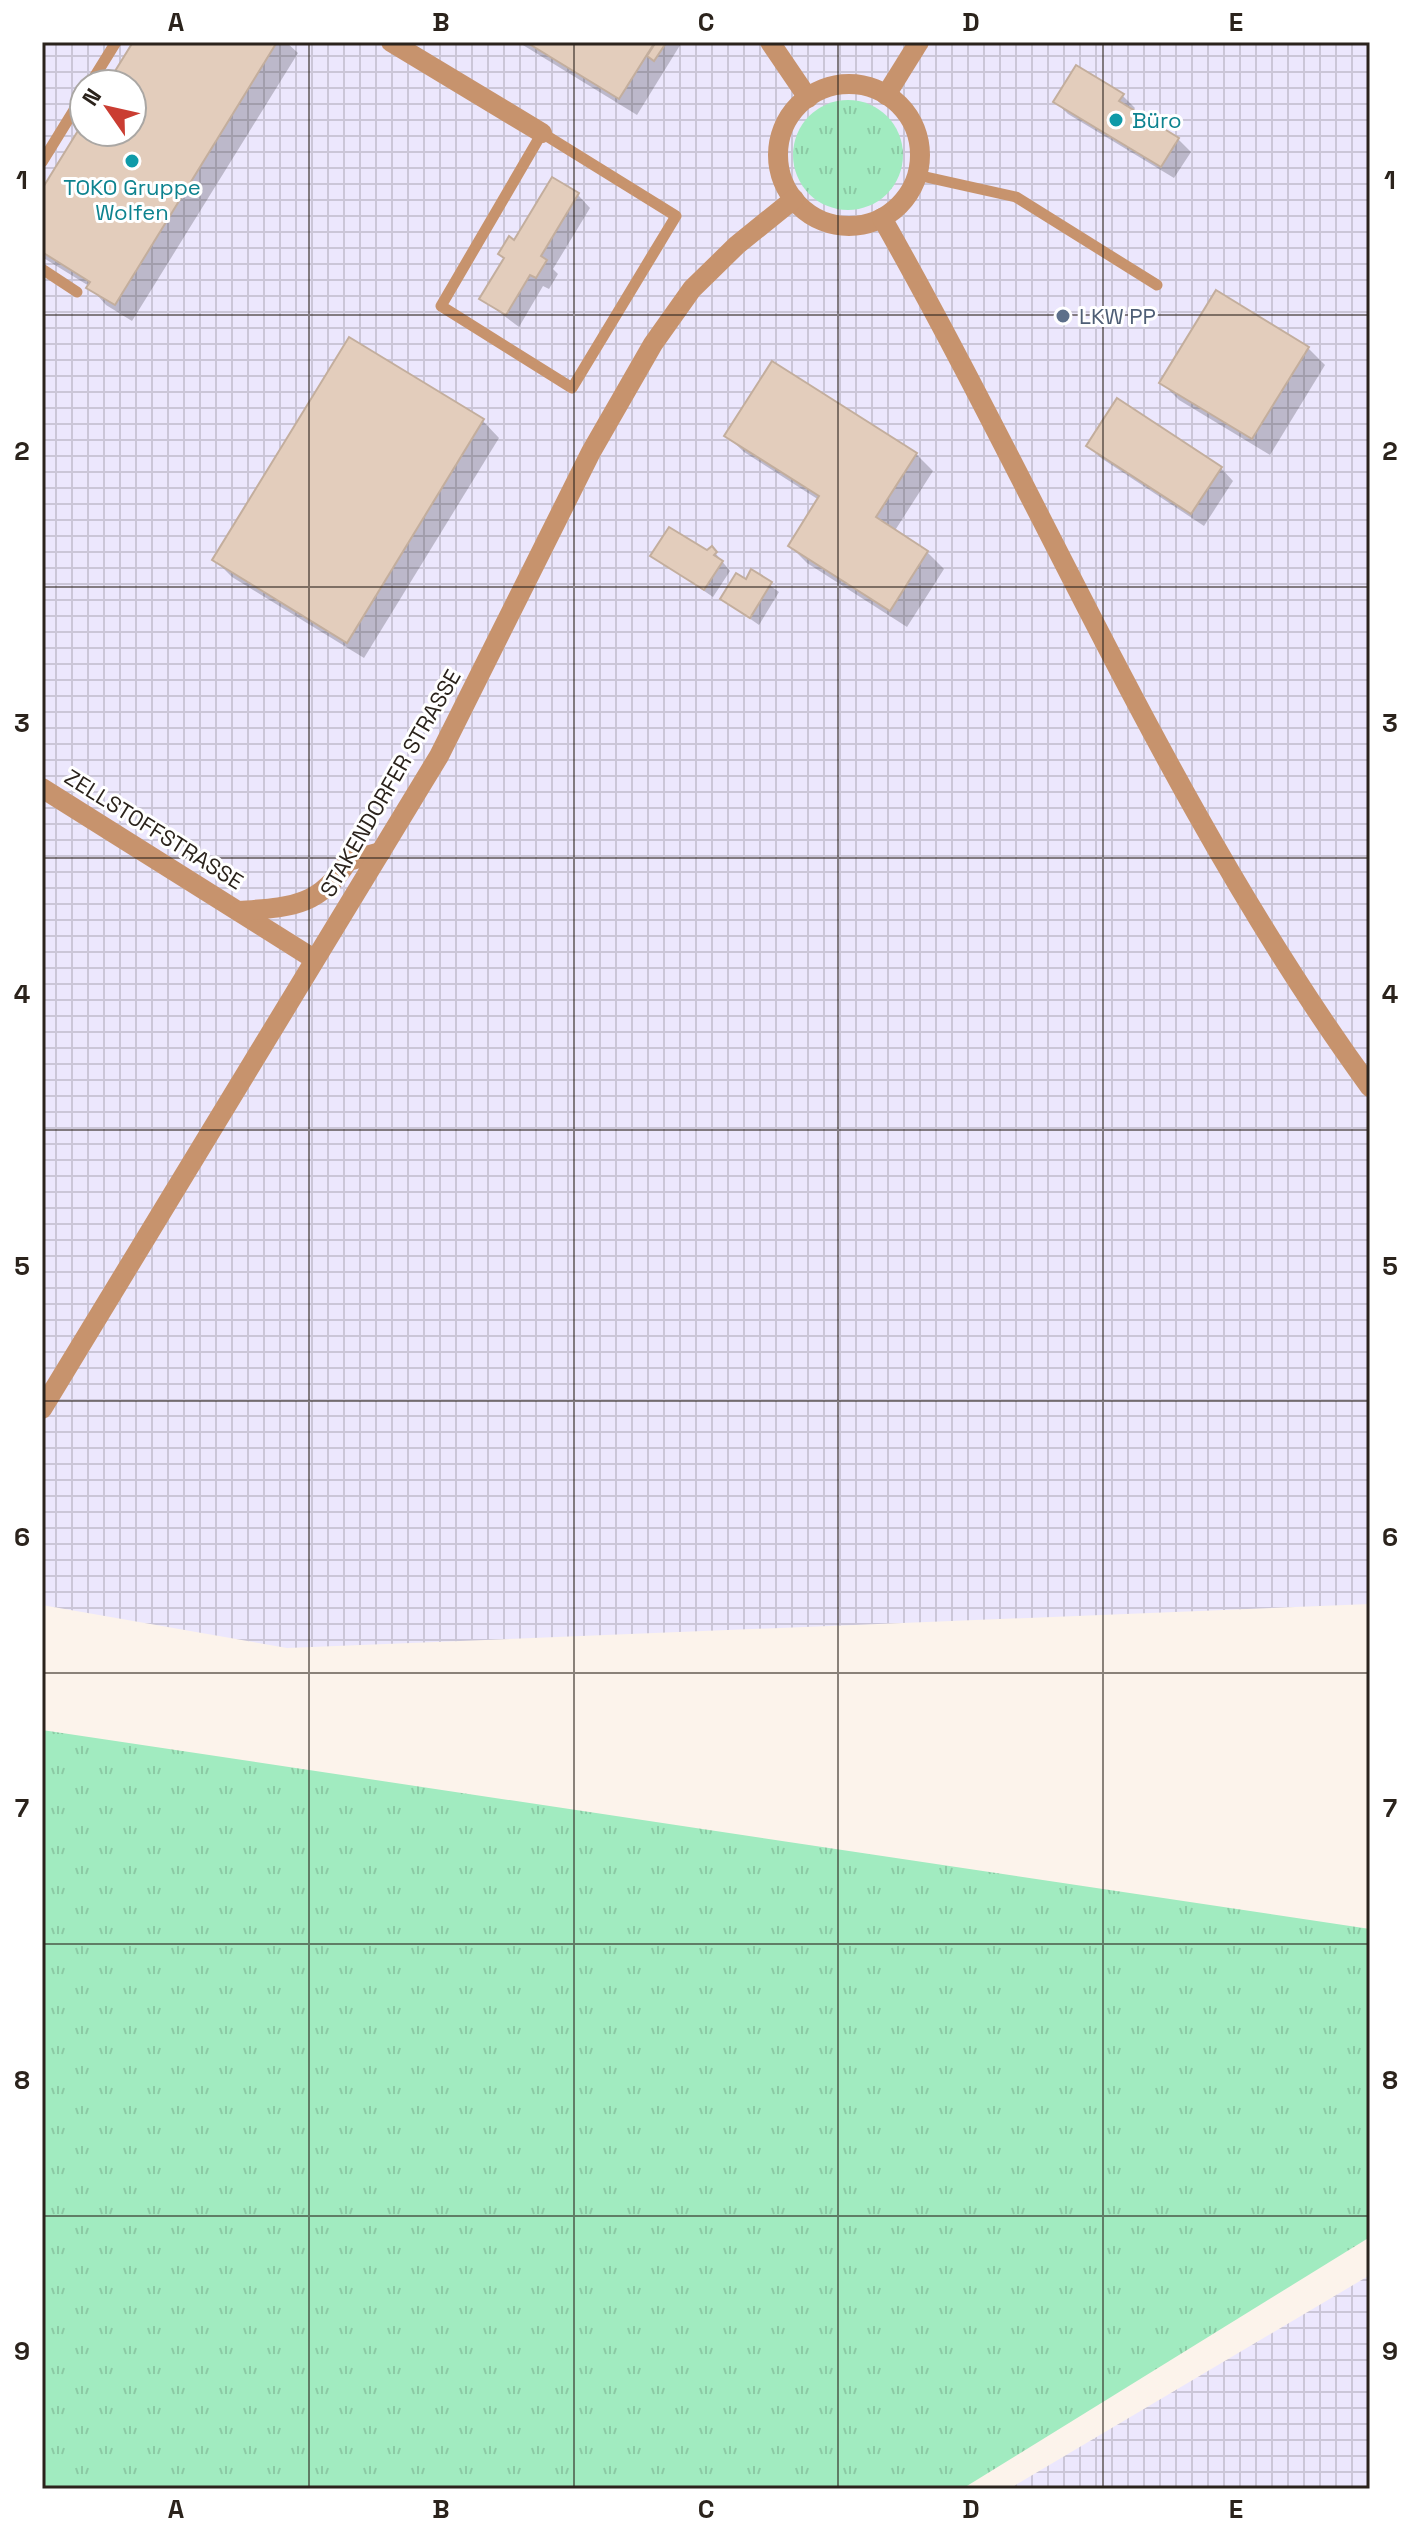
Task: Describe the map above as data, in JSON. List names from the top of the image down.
{
  "streets": {
    "street": ["STAKENDORFER STRASSE", "ZELLSTOFFSTRASSE"]
  },
  "crossings": [
    ["STAKENDORFER STRASSE", "ZELLSTOFFSTRASSE"]
  ],
  "places": ["Büro", "TOKO Gruppe Wolfen", "LKW PP"],
  "north": "top left",
  "grid": {
    "columns": [
      "A",
      "B",
      "C",
      "D",
      "E"
    ],
    "rows": [
      "1",
      "2",
      "3",
      "4",
      "5",
      "6",
      "7",
      "8",
      "9"
    ]
  }
}
